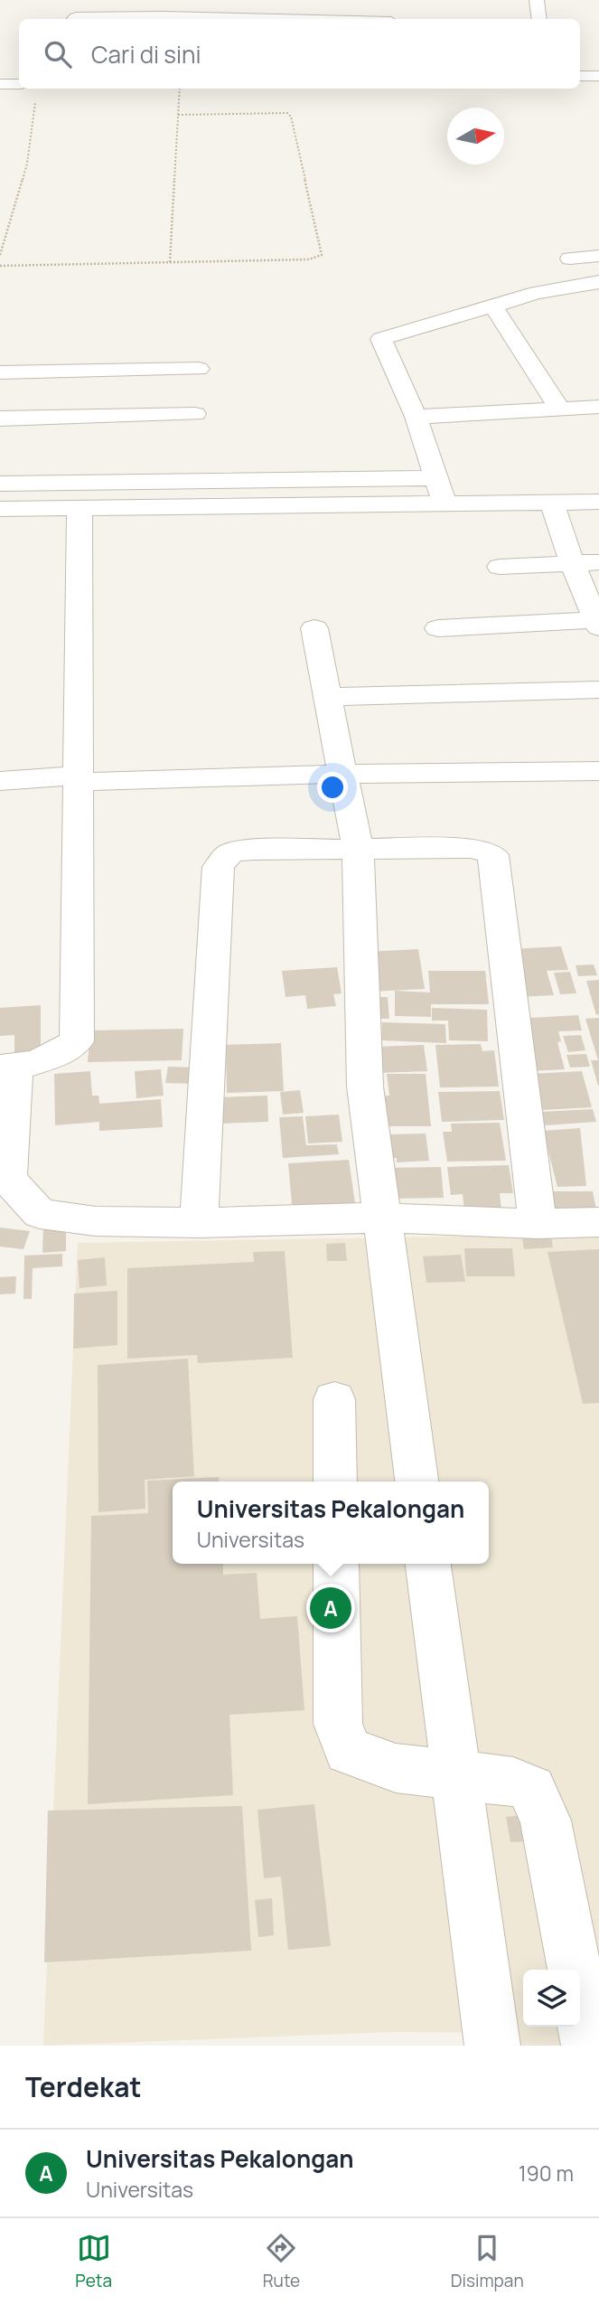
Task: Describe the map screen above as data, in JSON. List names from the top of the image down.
{
  "north": "right",
  "page": {
    "search": "Cari di sini",
    "popup": ["Universitas Pekalongan", "Universitas"],
    "pins": "A",
    "heading": "Terdekat",
    "list": [
      {
        "mark": "A",
        "name": "Universitas Pekalongan",
        "note": "Universitas",
        "value": "190 m"
      }
    ],
    "nav": ["Peta", "Rute", "Disimpan"]
  }
}
